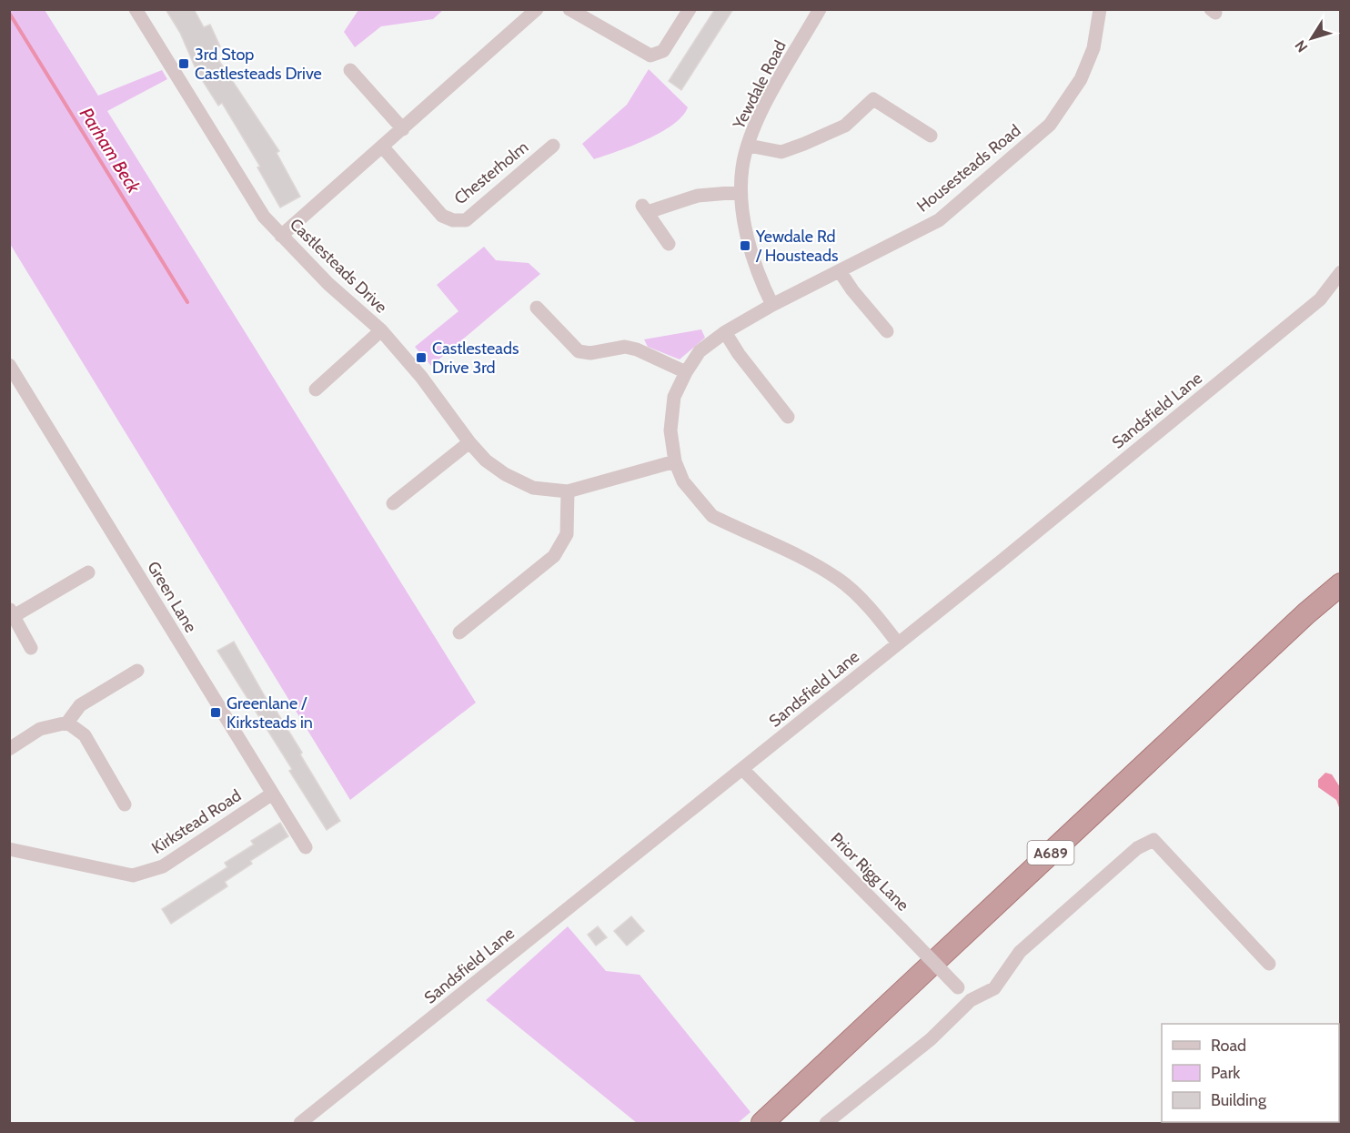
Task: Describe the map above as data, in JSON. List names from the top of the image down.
{
  "streets": {
    "highway": ["A689"],
    "street": [
      "Yewdale Road",
      "Housesteads Road",
      "Chesterholm",
      "Castlesteads Drive",
      "Sandsfield Lane",
      "Green Lane",
      "Kirkstead Road",
      "Prior Rigg Lane"
    ]
  },
  "crossings": [
    ["Yewdale Road", "Housesteads Road"],
    ["Housesteads Road", "Castlesteads Drive"],
    ["Housesteads Road", "Sandsfield Lane"],
    ["Sandsfield Lane", "Prior Rigg Lane"],
    ["Green Lane", "Kirkstead Road"]
  ],
  "water": ["Parham Beck"],
  "places": {
    "transit": [
      "3rd Stop Castlesteads Drive",
      "Yewdale Rd / Housteads",
      "Castlesteads Drive 3rd",
      "Greenlane / Kirksteads in"
    ]
  },
  "legend": ["Road", "Park", "Building"],
  "north": "bottom left"
}
